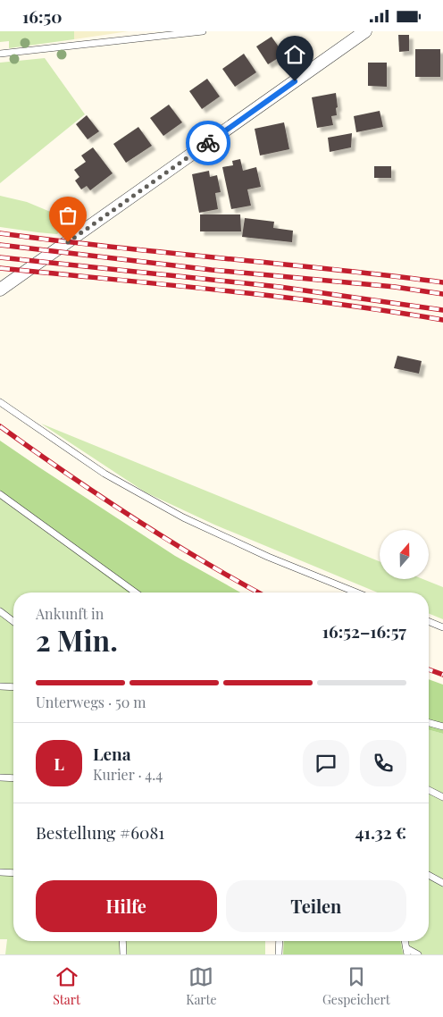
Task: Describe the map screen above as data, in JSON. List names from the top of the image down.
{
  "north": "top",
  "page": {
    "status": "16:50",
    "heading": ["2 Min.", "Ankunft in", "16:52–16:57"],
    "panel": [
      "Lena",
      "Kurier · 4.4",
      "Bestellung #6081",
      "41.32 €"
    ],
    "bar": "Unterwegs · 50 m",
    "round": "L",
    "buttons": ["Hilfe", "Teilen"],
    "tabs": ["Start", "Karte", "Gespeichert"]
  }
}
